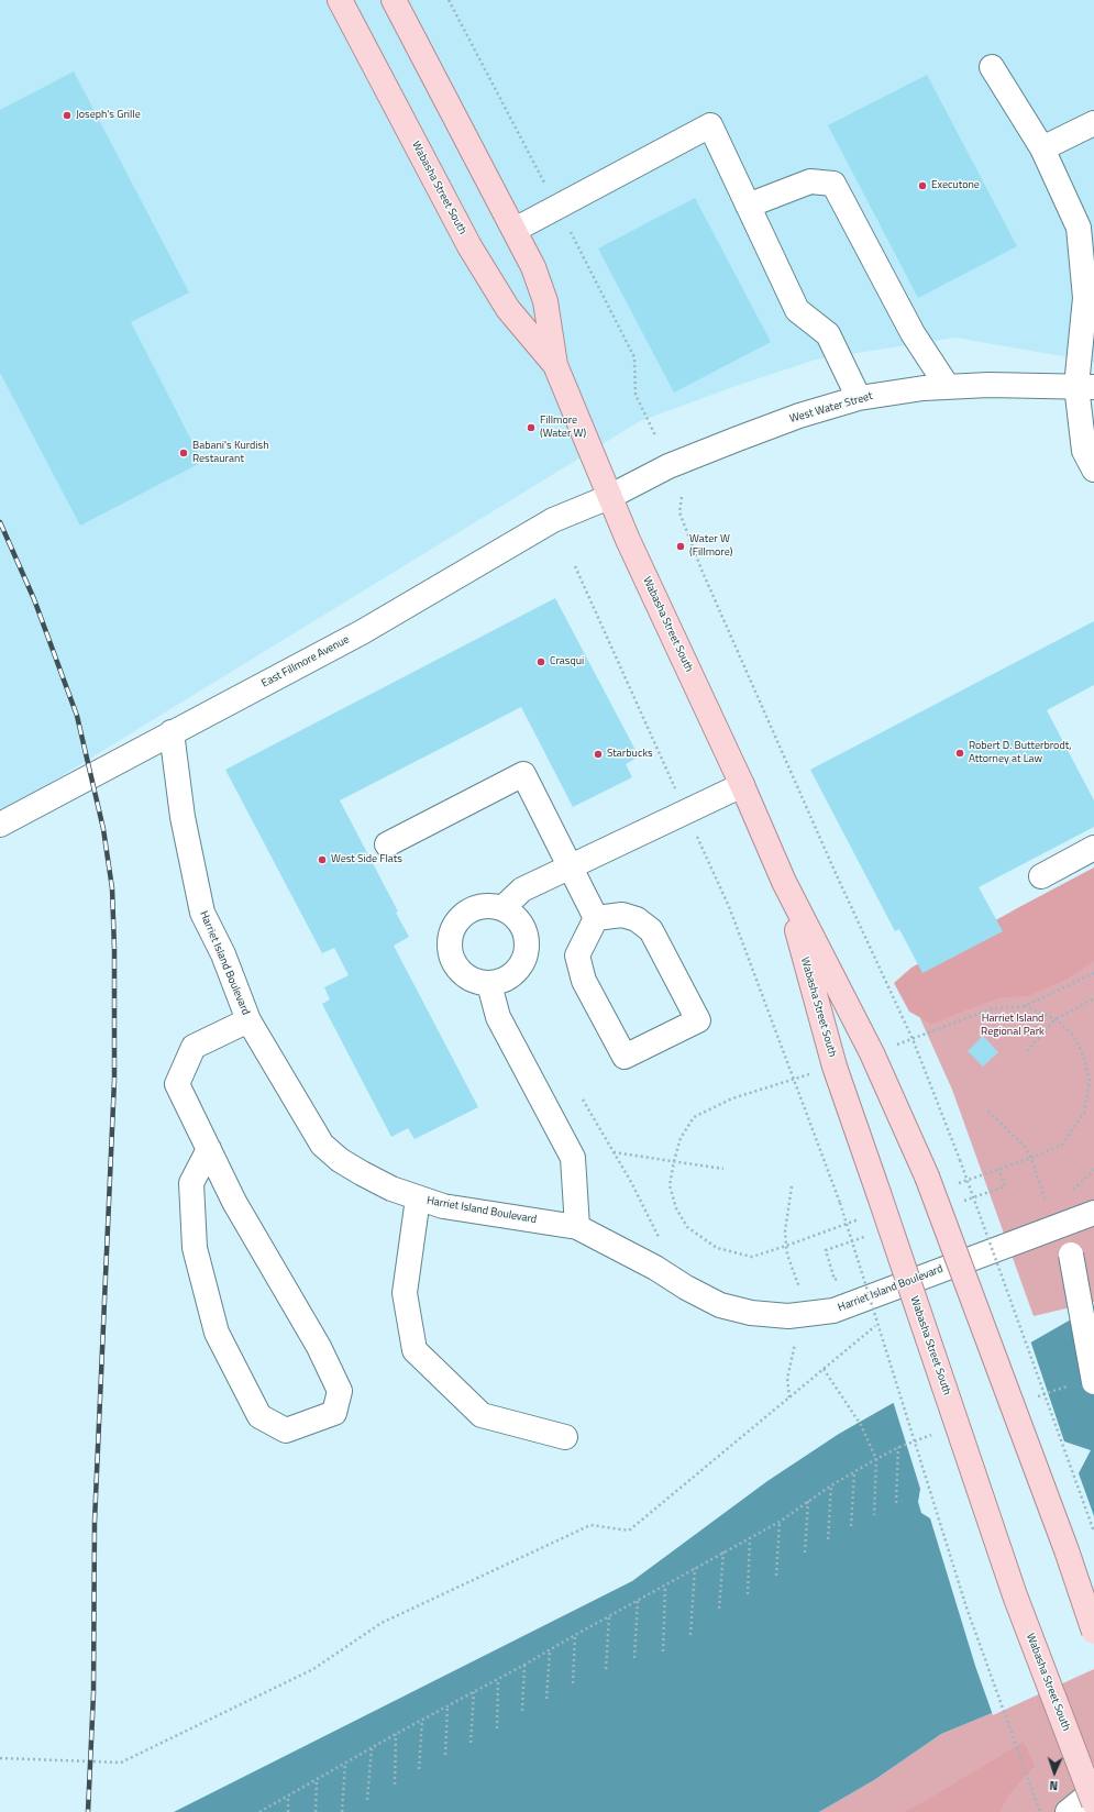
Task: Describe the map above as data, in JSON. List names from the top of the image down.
{
  "streets": {
    "main road": ["Wabasha Street South"],
    "street": ["West Water Street", "East Fillmore Avenue", "Harriet Island Boulevard"]
  },
  "crossings": [
    ["Wabasha Street South", "West Water Street"],
    ["Wabasha Street South", "East Fillmore Avenue"],
    ["West Water Street", "East Fillmore Avenue"],
    ["East Fillmore Avenue", "Harriet Island Boulevard"]
  ],
  "parks": ["Harriet Island Regional Park"],
  "places": [
    "Joseph's Grille",
    "Executone",
    "Fillmore (Water W)",
    "Babani's Kurdish Restaurant",
    "Water W (Fillmore)",
    "Crasqui",
    "Robert D. Butterbrodt, Attorney at Law",
    "Starbucks",
    "West Side Flats"
  ],
  "north": "bottom"
}
